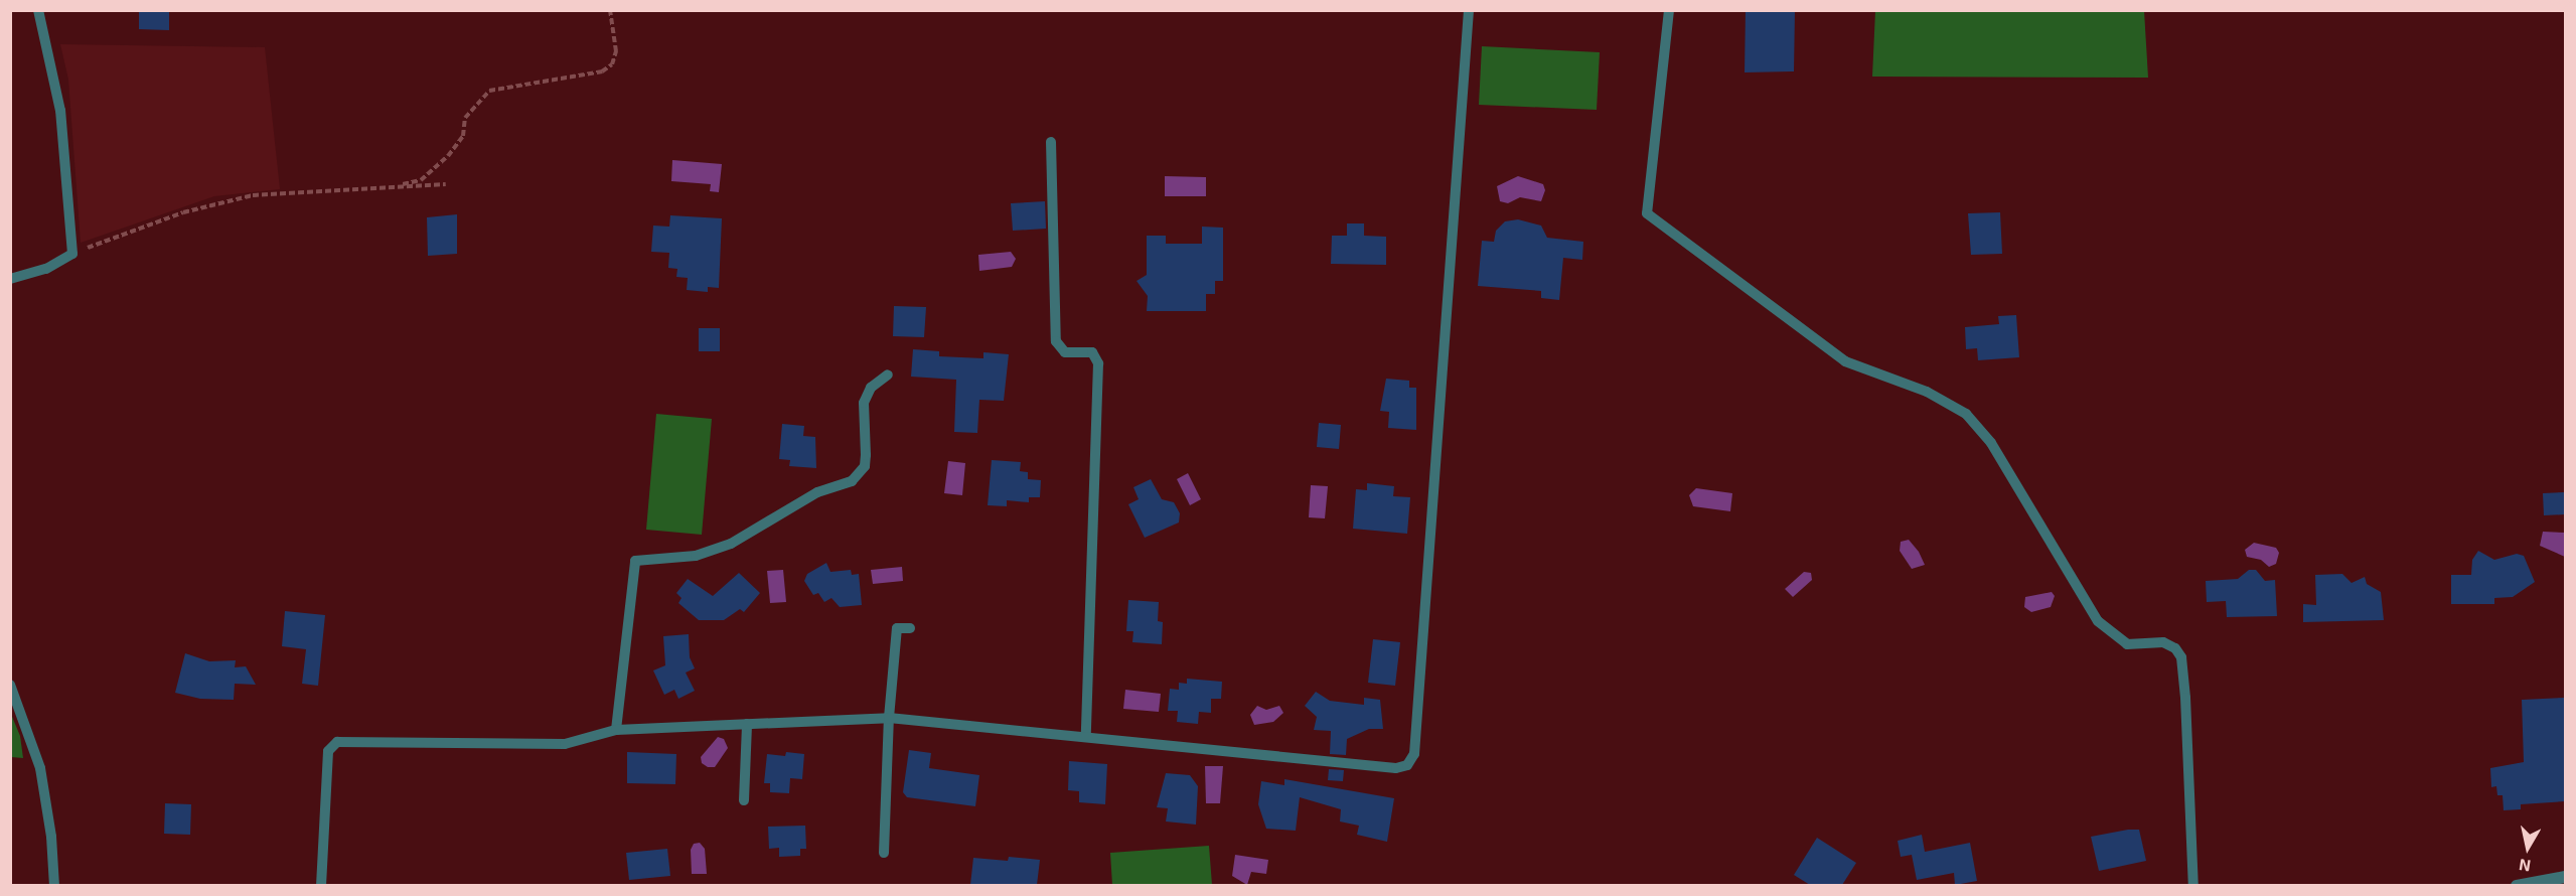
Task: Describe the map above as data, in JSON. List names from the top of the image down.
{
  "north": "bottom"
}
